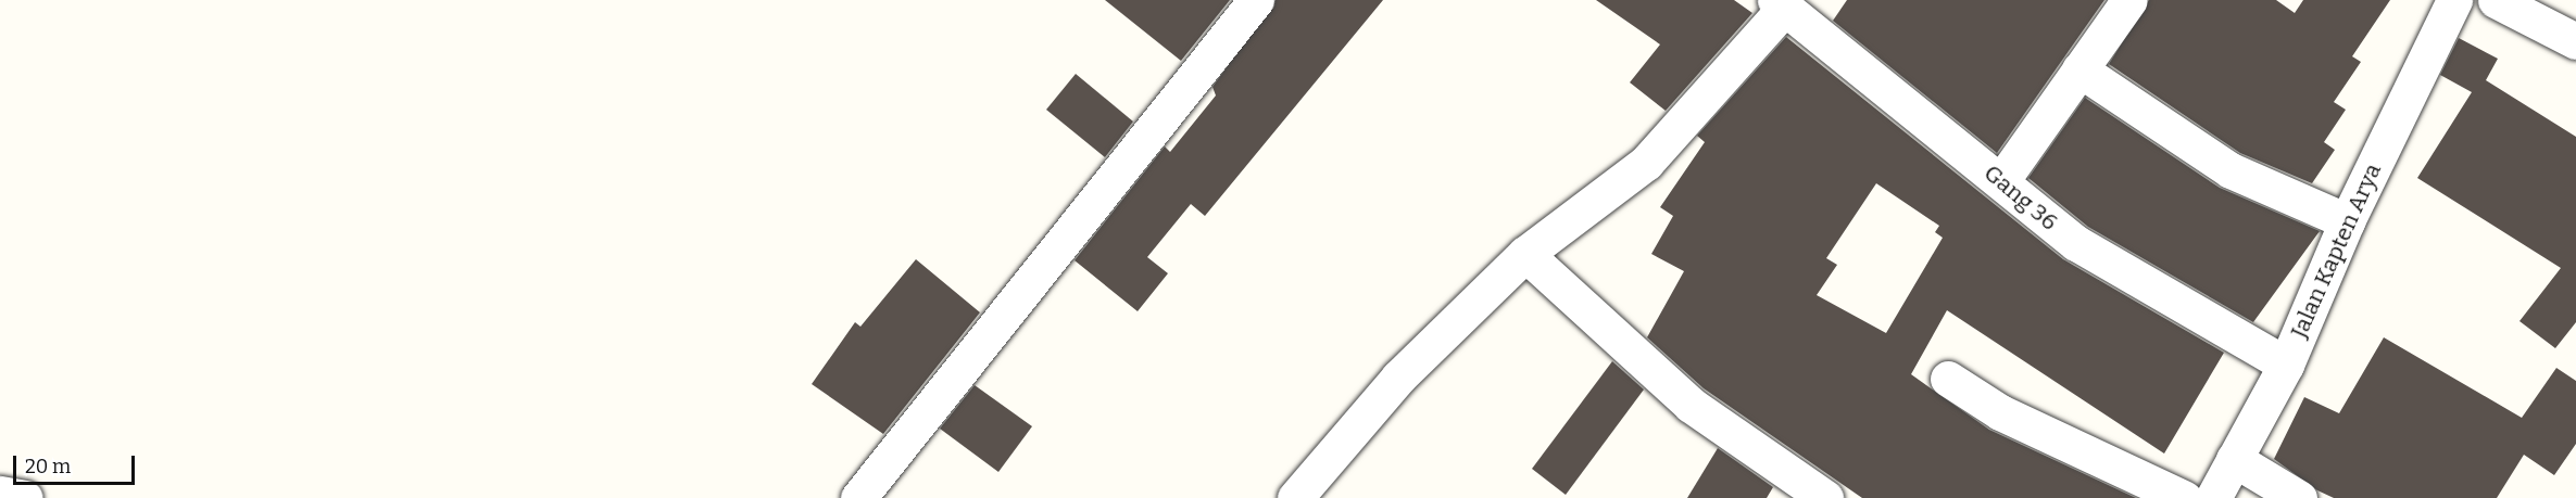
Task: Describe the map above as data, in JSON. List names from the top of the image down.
{
  "streets": {
    "street": ["Gang 36", "Jalan Kapten Arya"]
  },
  "crossings": [
    ["Gang 36", "Jalan Kapten Arya"]
  ],
  "scale_bar": "20 m"
}
